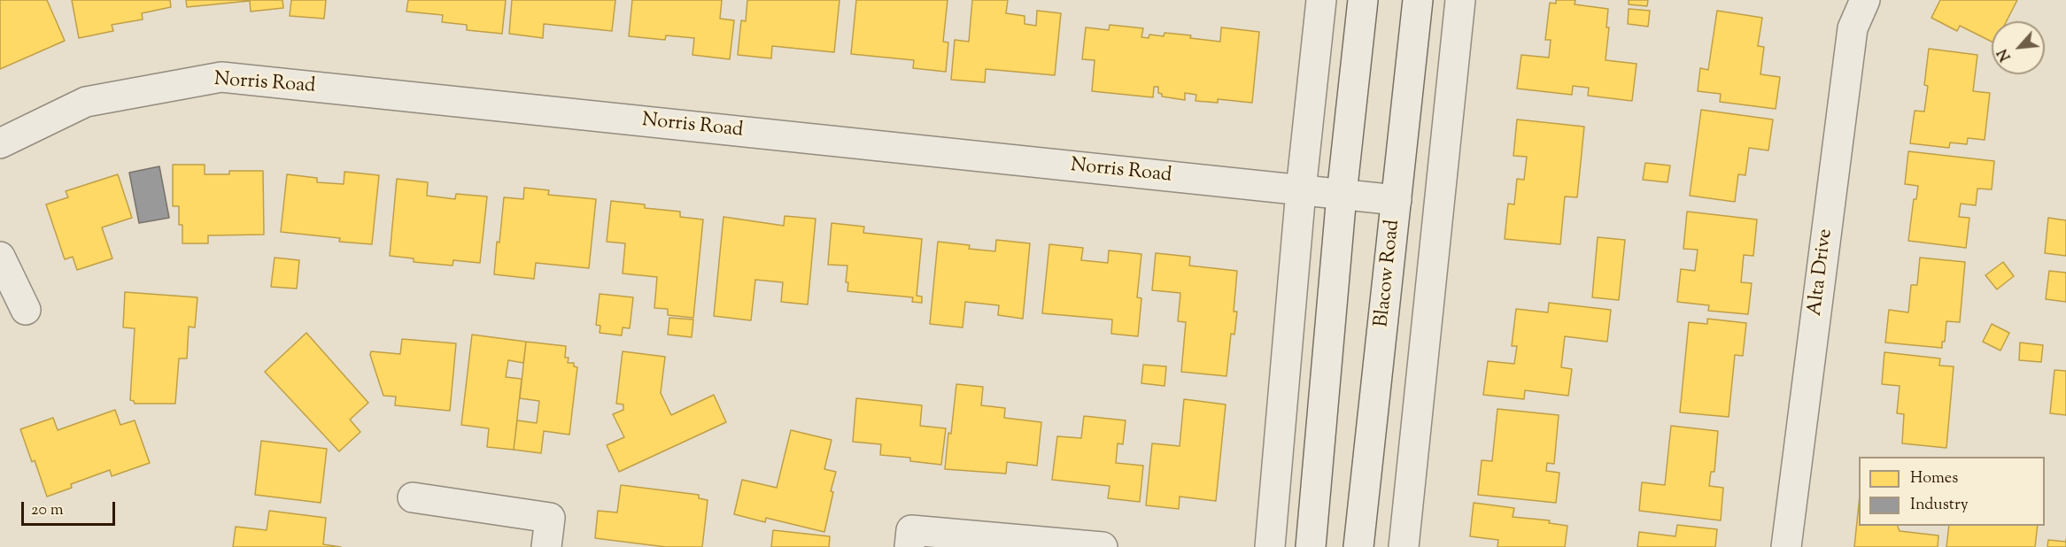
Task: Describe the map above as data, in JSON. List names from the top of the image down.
{
  "streets": {
    "street": ["Norris Road", "Alta Drive", "Blacow Road"]
  },
  "crossings": [
    ["Norris Road", "Blacow Road"]
  ],
  "legend": ["Homes", "Industry"],
  "scale_bar": "20 m",
  "north": "bottom left"
}
